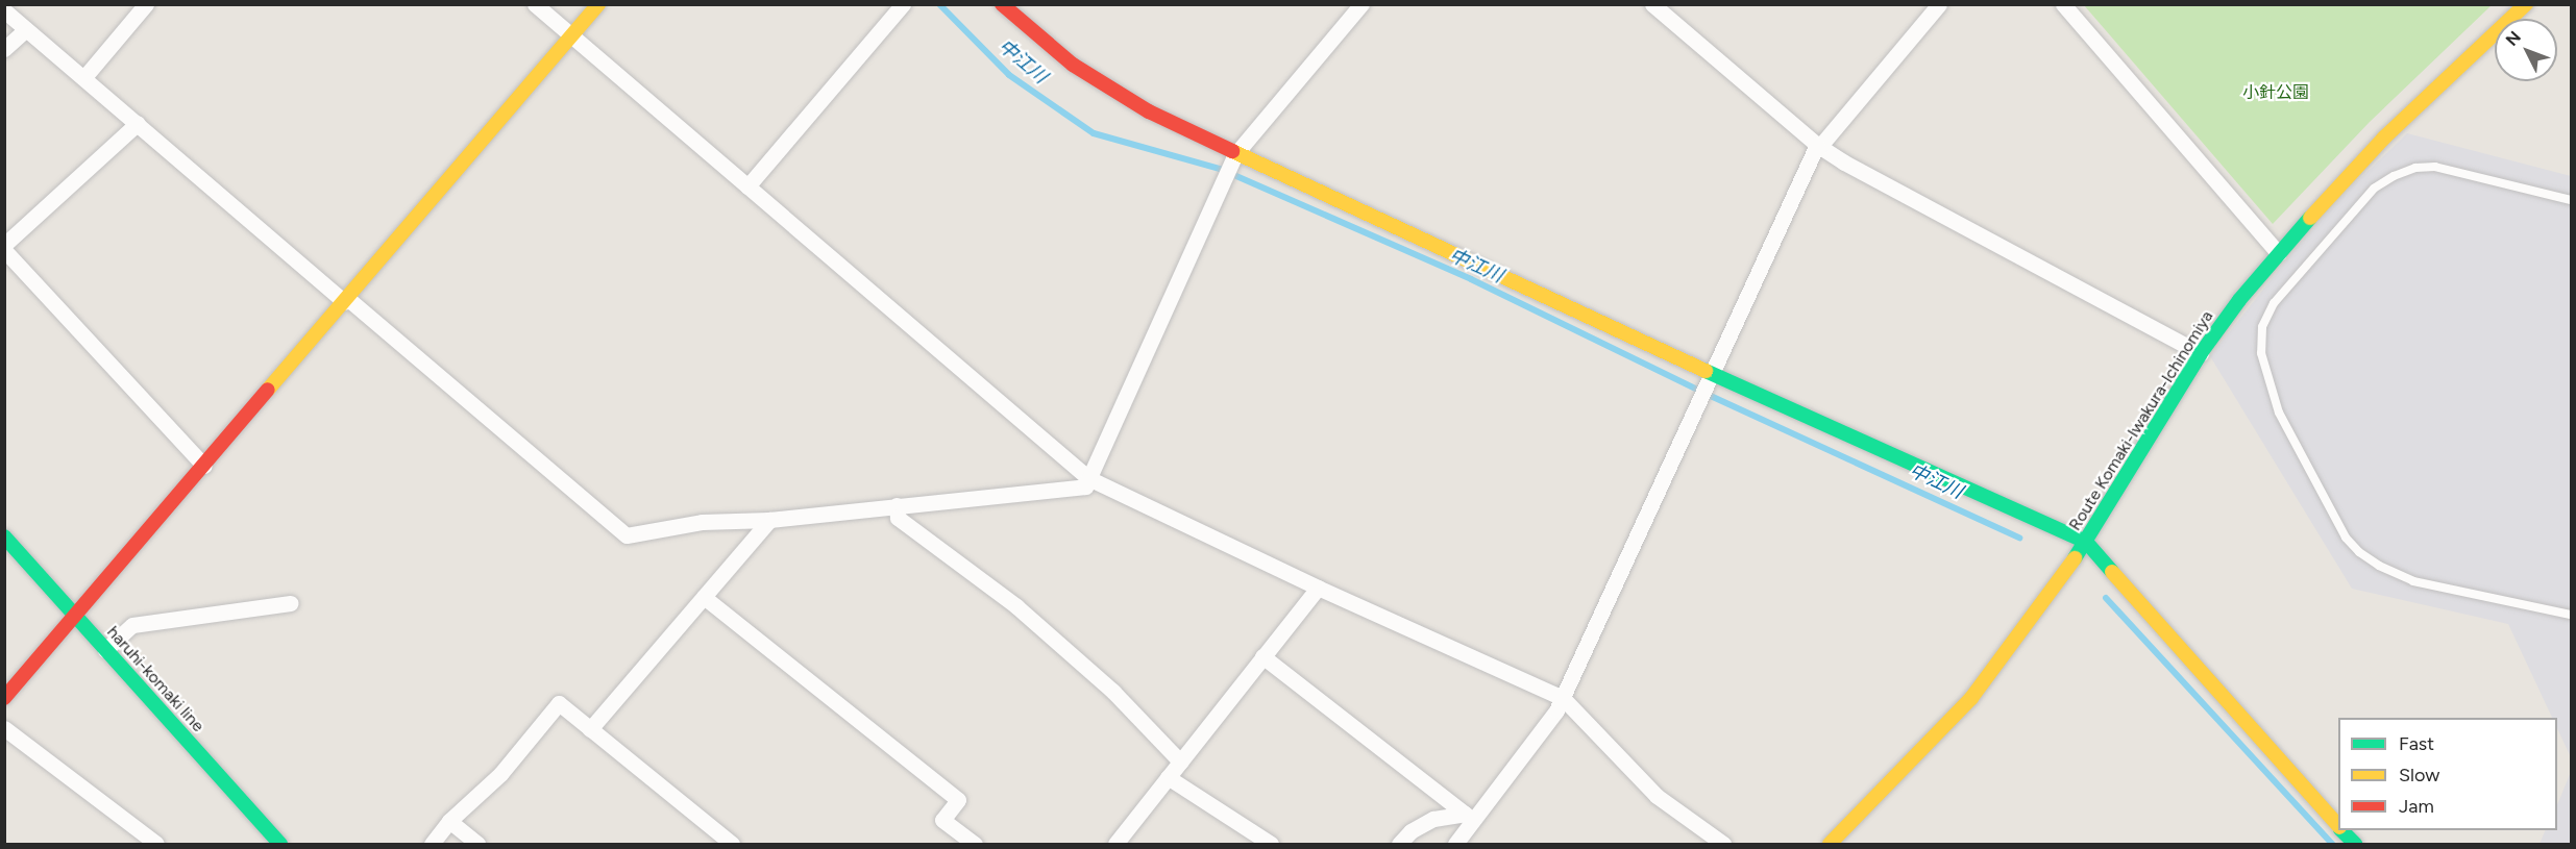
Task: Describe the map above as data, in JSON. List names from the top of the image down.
{
  "streets": {
    "street": ["Route Komaki-Iwakura-Ichinomiya", "haruhi-komaki line"]
  },
  "water": ["中江川"],
  "parks": ["小針公園"],
  "legend": ["Fast", "Slow", "Jam"],
  "north": "top left"
}
